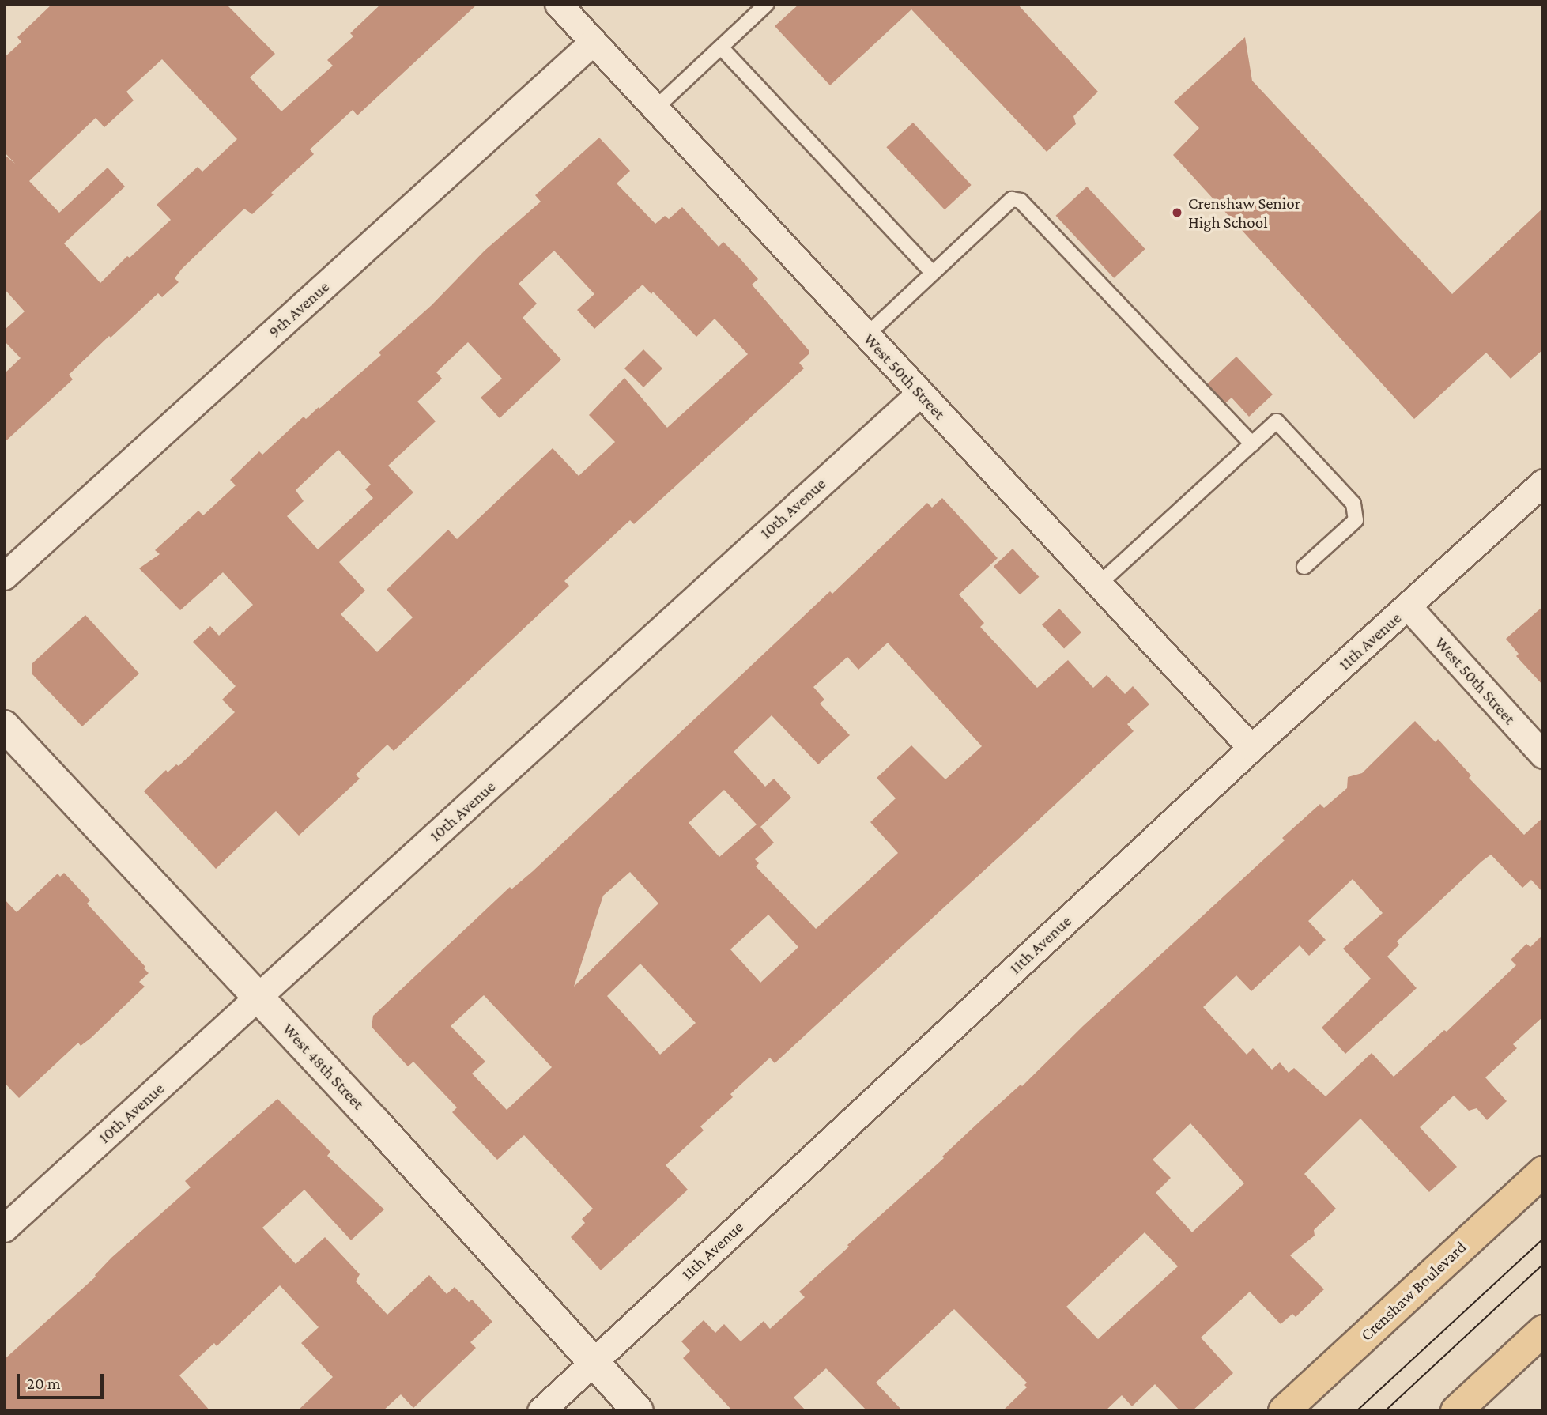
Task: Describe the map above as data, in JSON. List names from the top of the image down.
{
  "streets": {
    "main road": ["Crenshaw Boulevard"],
    "street": [
      "9th Avenue",
      "West 50th Street",
      "10th Avenue",
      "11th Avenue",
      "West 48th Street"
    ]
  },
  "crossings": [
    ["9th Avenue", "West 50th Street"],
    ["West 50th Street", "10th Avenue"],
    ["West 50th Street", "11th Avenue"],
    ["10th Avenue", "West 48th Street"],
    ["11th Avenue", "West 48th Street"]
  ],
  "places": ["Crenshaw Senior High School"],
  "scale_bar": "20 m"
}
